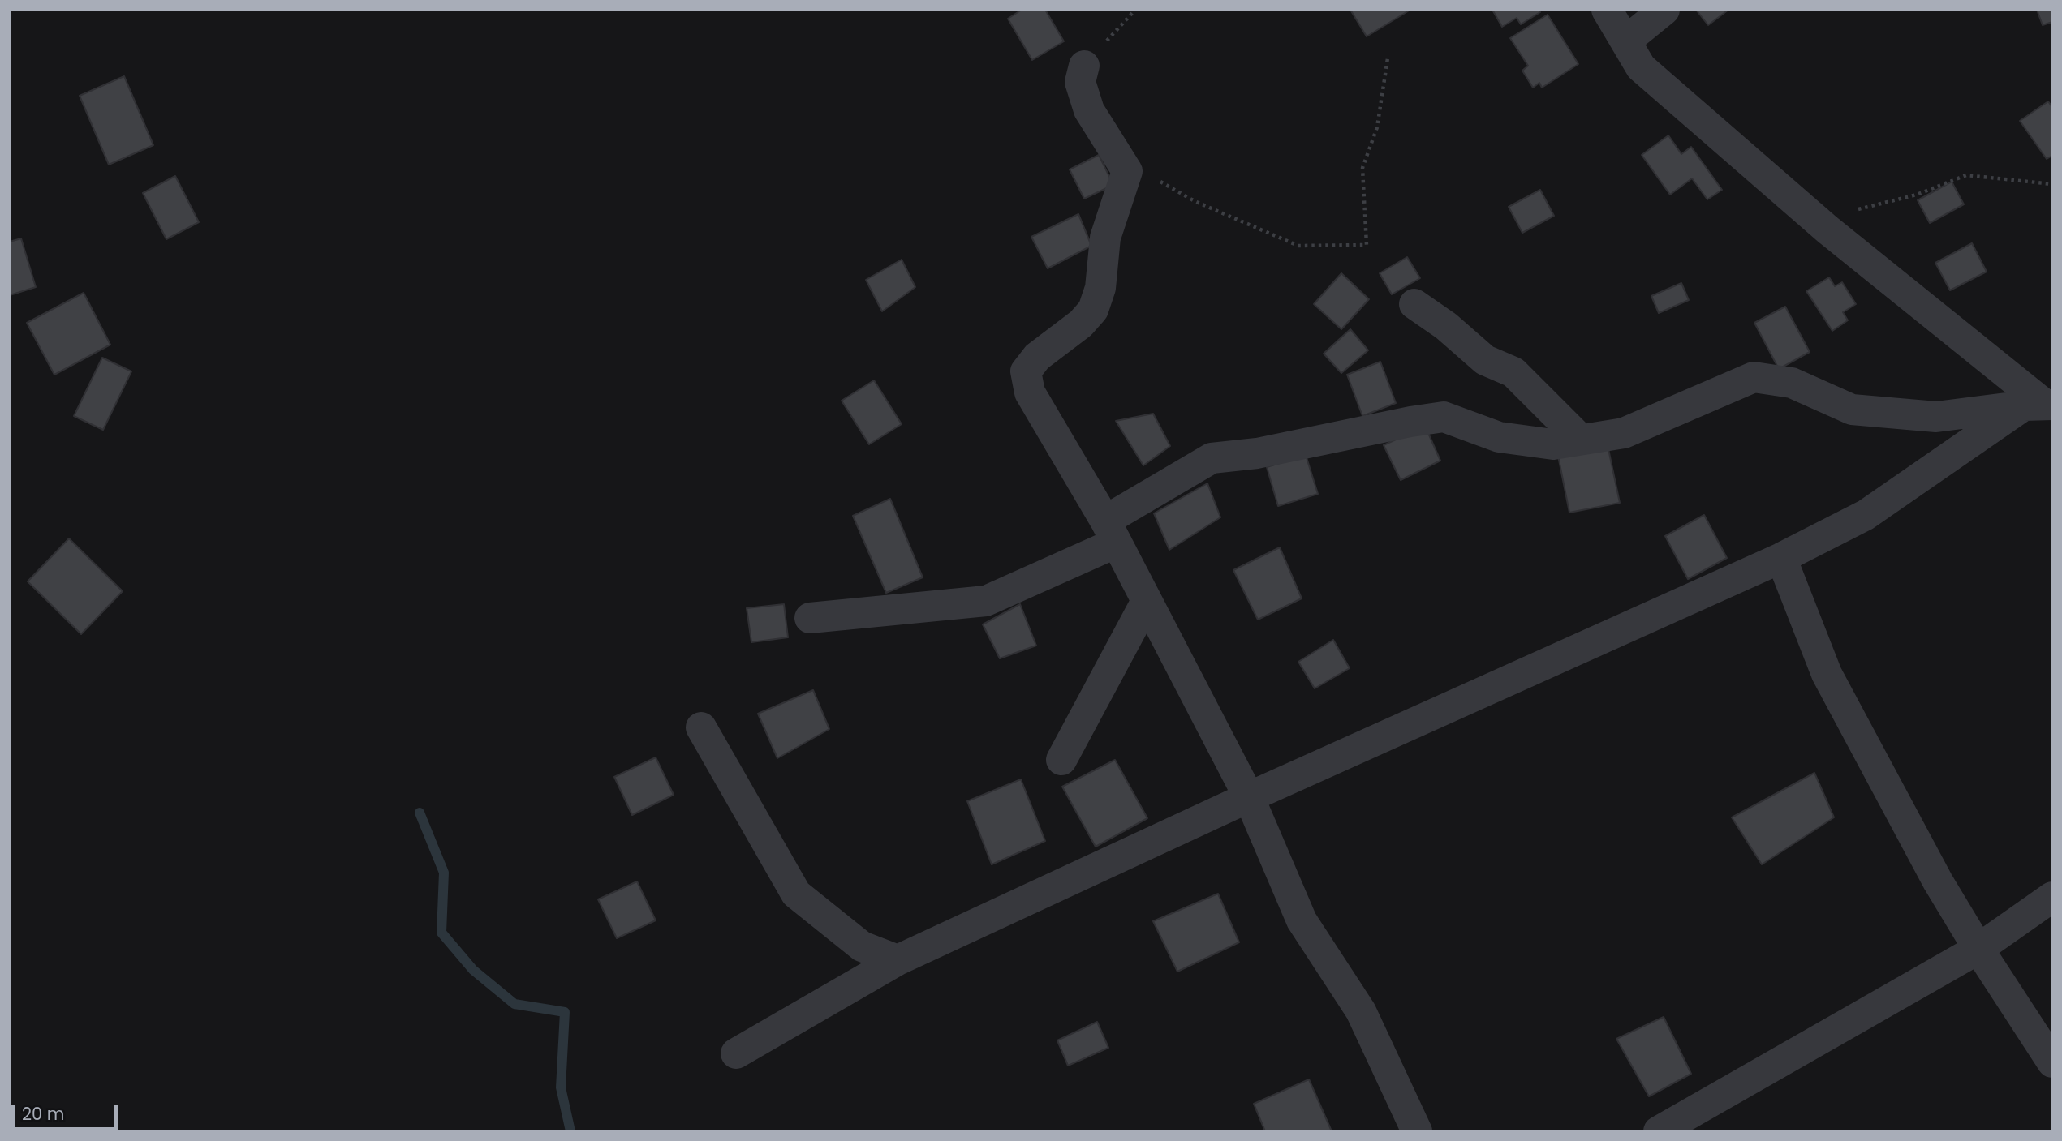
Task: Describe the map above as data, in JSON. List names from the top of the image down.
{
  "scale_bar": "20 m"
}
